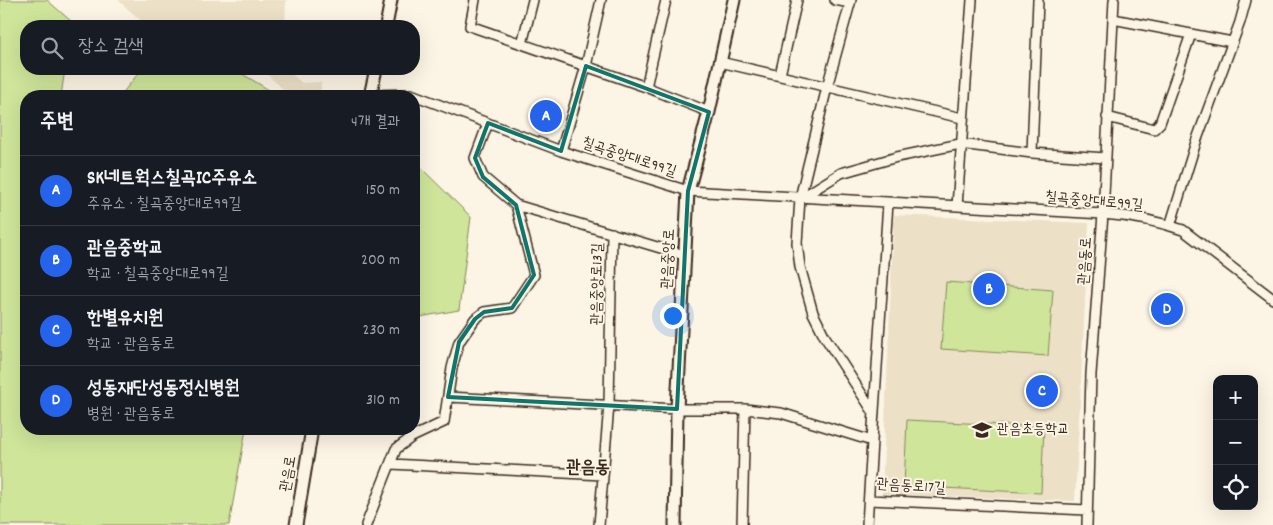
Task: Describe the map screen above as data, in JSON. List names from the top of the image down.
{
  "streets": {
    "main road": ["관음중앙로", "관음로"],
    "street": [
      "칠곡중앙대로99길",
      "관음동로",
      "관음중앙로13길",
      "관음동로17길"
    ]
  },
  "crossings": [
    ["칠곡중앙대로99길", "관음중앙로"],
    ["칠곡중앙대로99길", "관음동로"],
    ["관음동로", "관음동로17길"]
  ],
  "districts": ["관음동"],
  "places": {
    "school or university": ["관음초등학교"]
  },
  "page": {
    "search": "장소 검색",
    "heading": ["주변", "4개 결과"],
    "pins": [
      "A",
      "B",
      "D",
      "C"
    ],
    "list": [
      {
        "mark": "A",
        "name": "SK네트웍스칠곡IC주유소",
        "note": "주유소 · 칠곡중앙대로99길",
        "value": "150 m"
      },
      {
        "mark": "B",
        "name": "관음중학교",
        "note": "학교 · 칠곡중앙대로99길",
        "value": "200 m"
      },
      {
        "mark": "C",
        "name": "한별유치원",
        "note": "학교 · 관음동로",
        "value": "230 m"
      },
      {
        "mark": "D",
        "name": "성동재단성동정신병원",
        "note": "병원 · 관음동로",
        "value": "310 m"
      }
    ],
    "map_buttons": ["+", "−"]
  }
}
